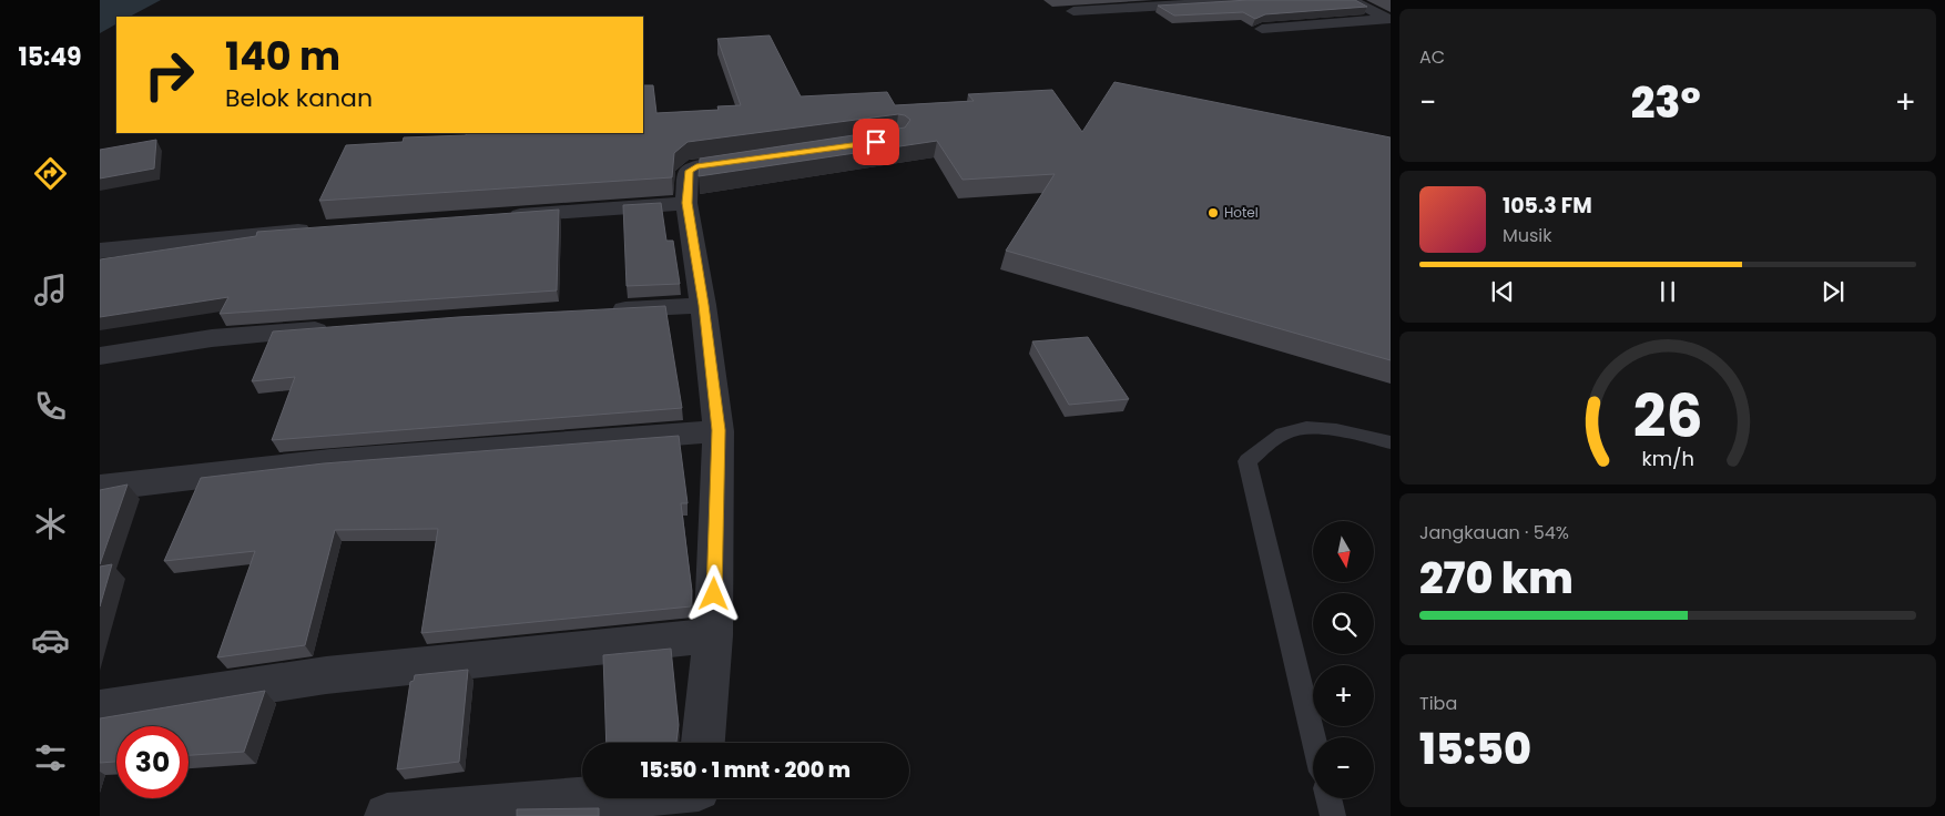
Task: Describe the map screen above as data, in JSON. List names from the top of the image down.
{
  "places": ["Hotel"],
  "north": "bottom",
  "page": {
    "tabs": "15:49",
    "tile": [
      "AC",
      ["Jangkauan · 54%", "270 km"],
      ["Tiba", "15:50"]
    ],
    "turn": ["140 m", "Belok kanan"],
    "heat": ["−", "23°", "+"],
    "song": ["105.3 FM", "Musik"],
    "map_buttons": ["+", "−"],
    "limit": "30",
    "trip": "15:50 · 1 mnt · 200 m",
    "gauge": ["26", "km/h"]
  }
}
